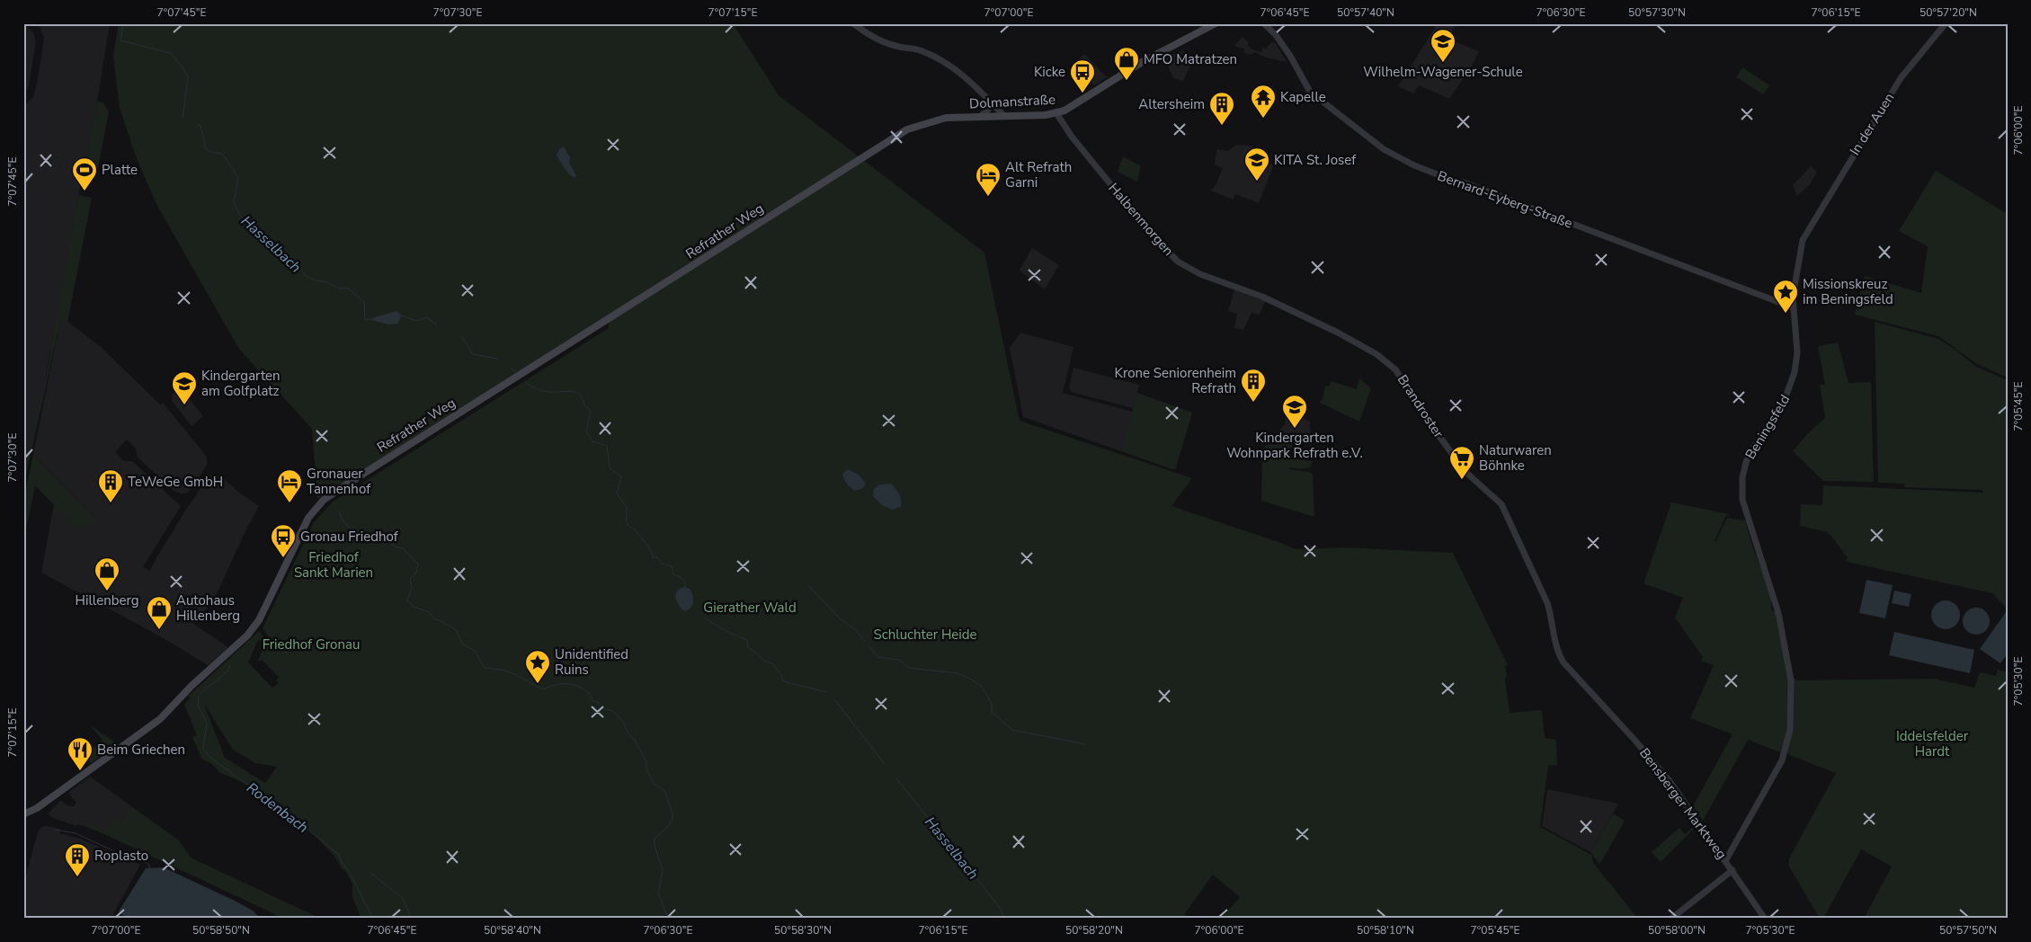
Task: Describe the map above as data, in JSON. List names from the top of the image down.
{
  "streets": {
    "main road": ["Dolmanstraße", "Refrather Weg"],
    "street": [
      "In der Auen",
      "Bernard-Eyberg-Straße",
      "Halbenmorgen",
      "Brandroster",
      "Beningsfeld",
      "Bensberger Marktweg"
    ]
  },
  "crossings": [
    ["Dolmanstraße", "Halbenmorgen"],
    ["Dolmanstraße", "Refrather Weg"],
    ["In der Auen", "Beningsfeld"],
    ["Bernard-Eyberg-Straße", "Beningsfeld"],
    ["Halbenmorgen", "Brandroster"],
    ["Brandroster", "Bensberger Marktweg"],
    ["Beningsfeld", "Bensberger Marktweg"]
  ],
  "water": ["Hasselbach", "Rodenbach"],
  "parks": [
    "Friedhof Sankt Marien",
    "Gierather Wald",
    "Schluchter Heide",
    "Friedhof Gronau",
    "Iddelsfelder Hardt"
  ],
  "places": {
    "school or university": [
      "Wilhelm-Wagener-Schule",
      "KITA St. Josef",
      "Kindergarten am Golfplatz",
      "Kindergarten Wohnpark Refrath e.V."
    ],
    "shop": ["MFO Matratzen", "Hillenberg", "Autohaus Hillenberg"],
    "bus stop": ["Kicke", "Gronau Friedhof"],
    "temple": ["Kapelle"],
    "building": [
      "Altersheim",
      "Krone Seniorenheim Refrath",
      "TeWeGe GmbH",
      "Roplasto"
    ],
    "sports": ["Platte"],
    "hotel": ["Alt Refrath Garni", "Gronauer Tannenhof"],
    "place": ["Missionskreuz im Beningsfeld", "Unidentified Ruins"],
    "supermarket": ["Naturwaren Böhnke"],
    "restaurant": ["Beim Griechen"]
  },
  "coordinates": [
    "7°07'45\"E",
    "7°07'30\"E",
    "7°07'15\"E",
    "7°07'00\"E",
    "7°06'45\"E",
    "50°57'40\"N",
    "7°06'30\"E",
    "50°57'30\"N",
    "7°06'15\"E",
    "50°57'20\"N",
    "7°06'00\"E",
    "7°05'45\"E",
    "7°05'30\"E",
    "50°58'50\"N",
    "50°58'40\"N",
    "50°58'30\"N",
    "50°58'20\"N",
    "50°58'10\"N",
    "50°58'00\"N",
    "50°57'50\"N"
  ]
}
